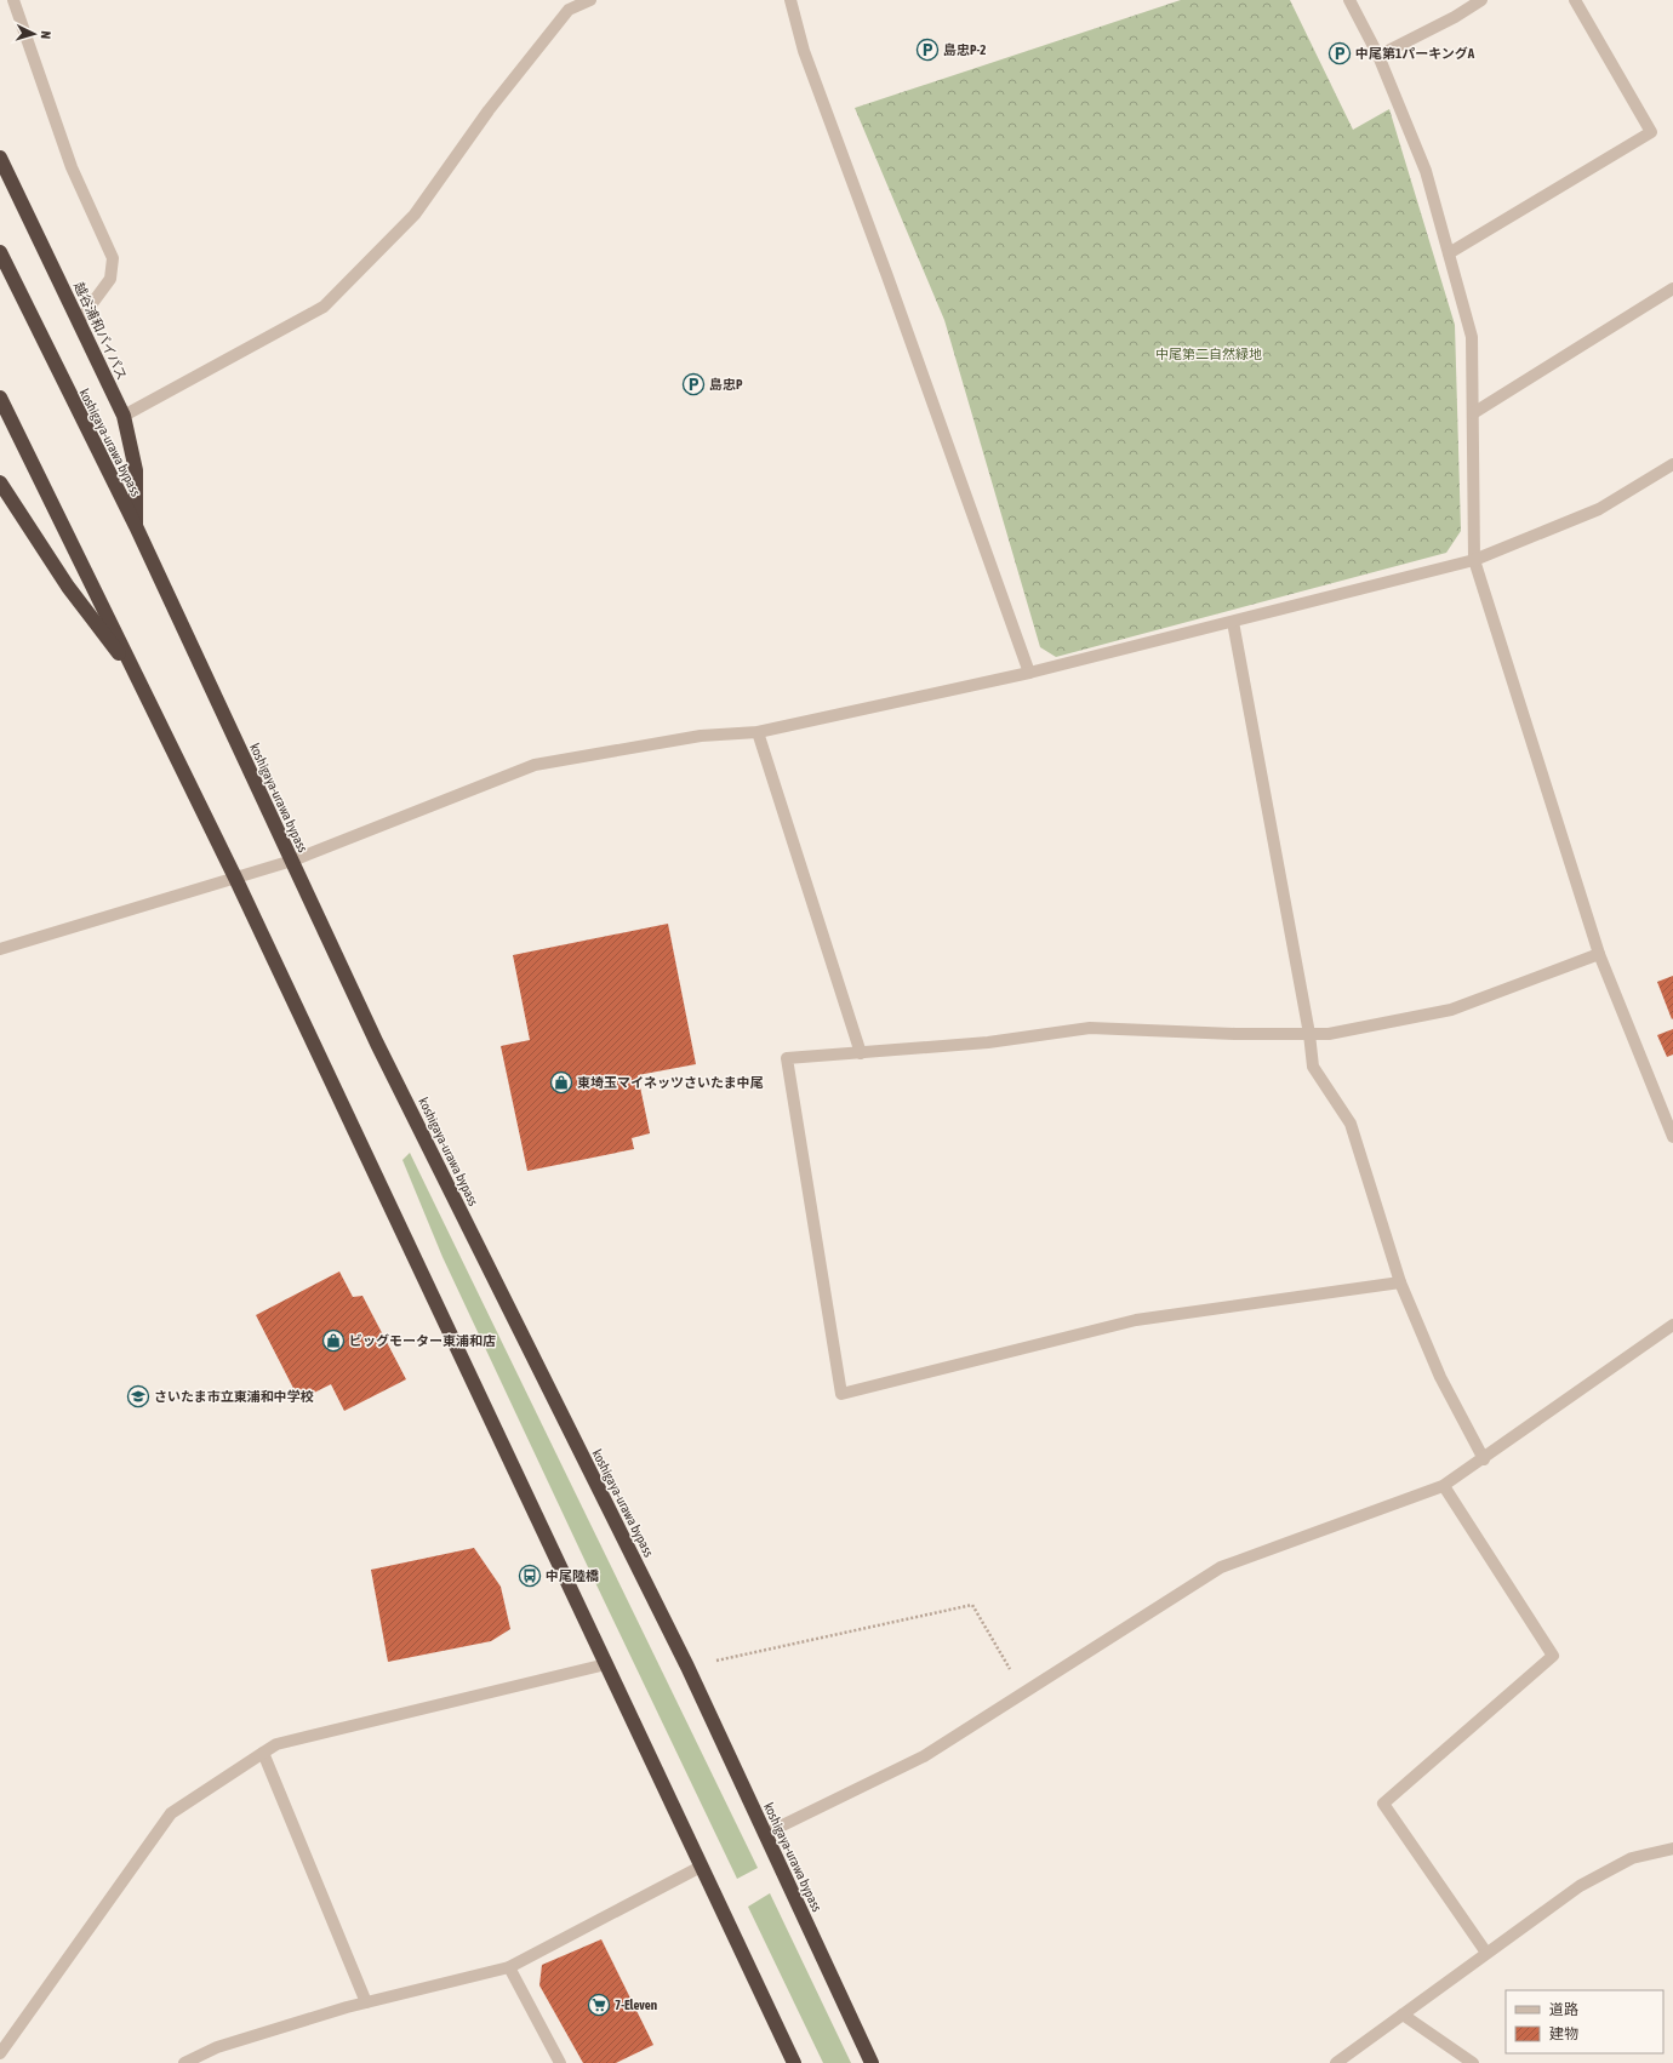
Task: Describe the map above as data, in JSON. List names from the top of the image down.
{
  "streets": {
    "highway": ["越谷浦和バイパス", "koshigaya-urawa bypass"]
  },
  "crossings": [
    ["越谷浦和バイパス", "koshigaya-urawa bypass"]
  ],
  "parks": ["中尾第二自然緑地"],
  "places": {
    "parking": ["島忠P-2", "中尾第1パーキングA", "島忠P"],
    "shop": ["東埼玉マイネッツさいたま中尾", "ビッグモーター東浦和店"],
    "school or university": ["さいたま市立東浦和中学校"],
    "bus stop": ["中尾陸橋"],
    "supermarket": ["7-Eleven"]
  },
  "legend": ["道路", "建物"],
  "north": "right"
}
